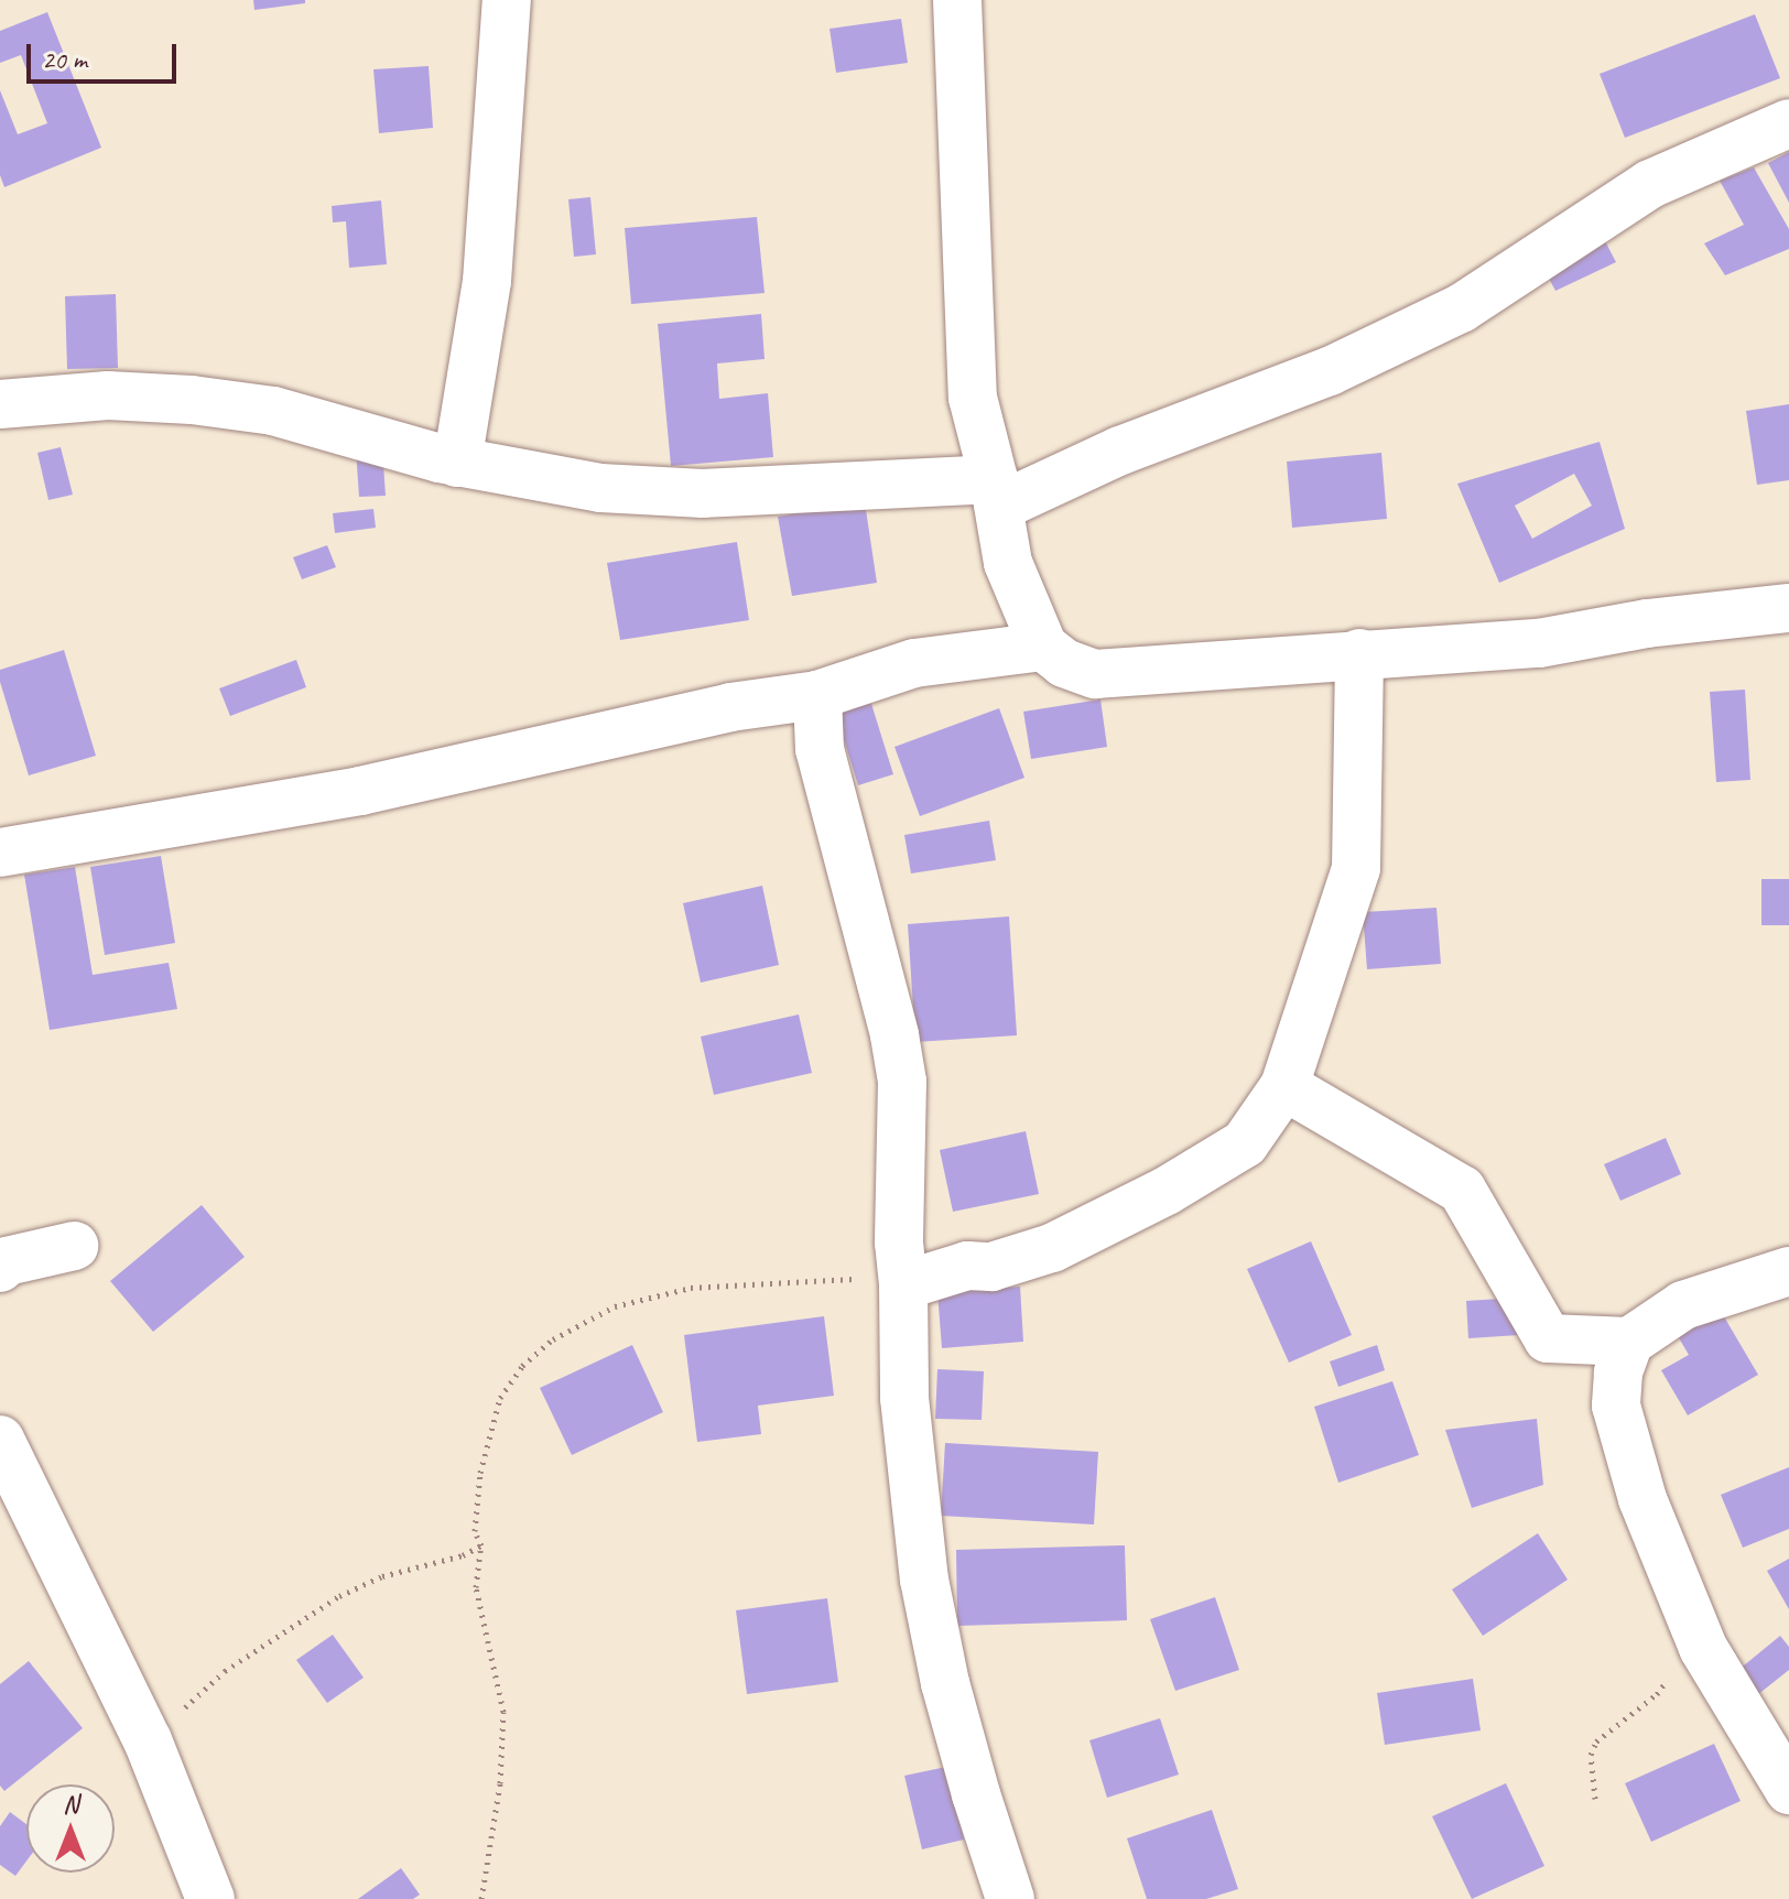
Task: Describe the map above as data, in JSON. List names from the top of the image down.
{
  "scale_bar": "20 m",
  "north": "top"
}
